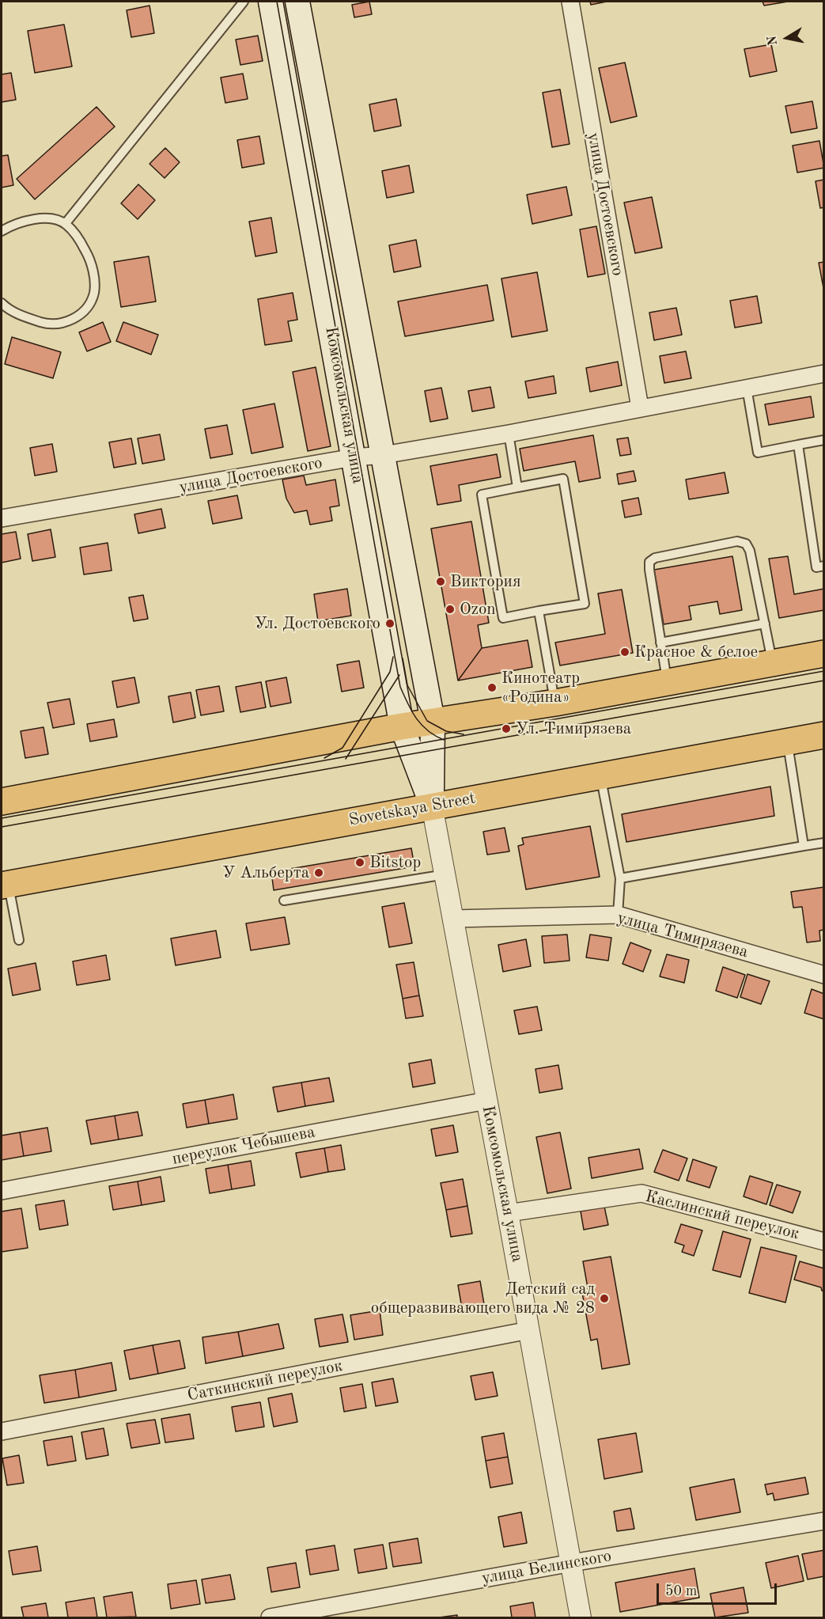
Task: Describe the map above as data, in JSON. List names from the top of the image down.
{
  "streets": {
    "main road": ["Комсомольская улица", "Sovetskaya Street"],
    "street": [
      "улица Достоевского",
      "улица Тимирязева",
      "переулок Чебышева",
      "Каслинский переулок",
      "Саткинский переулок",
      "улица Белинского"
    ]
  },
  "crossings": [
    ["улица Достоевского", "Комсомольская улица"],
    ["Комсомольская улица", "Sovetskaya Street"],
    ["Комсомольская улица", "улица Тимирязева"],
    ["Комсомольская улица", "переулок Чебышева"],
    ["Комсомольская улица", "Каслинский переулок"],
    ["Комсомольская улица", "Саткинский переулок"],
    ["Комсомольская улица", "улица Белинского"]
  ],
  "places": [
    "Виктория",
    "Ozon",
    "Ул. Достоевского",
    "Красное & белое",
    "Кинотеатр «Родина»",
    "Ул. Тимирязева",
    "Bitstop",
    "У Альберта",
    "Детский сад общеразвивающего вида № 28"
  ],
  "scale_bar": "50 m",
  "north": "left"
}
